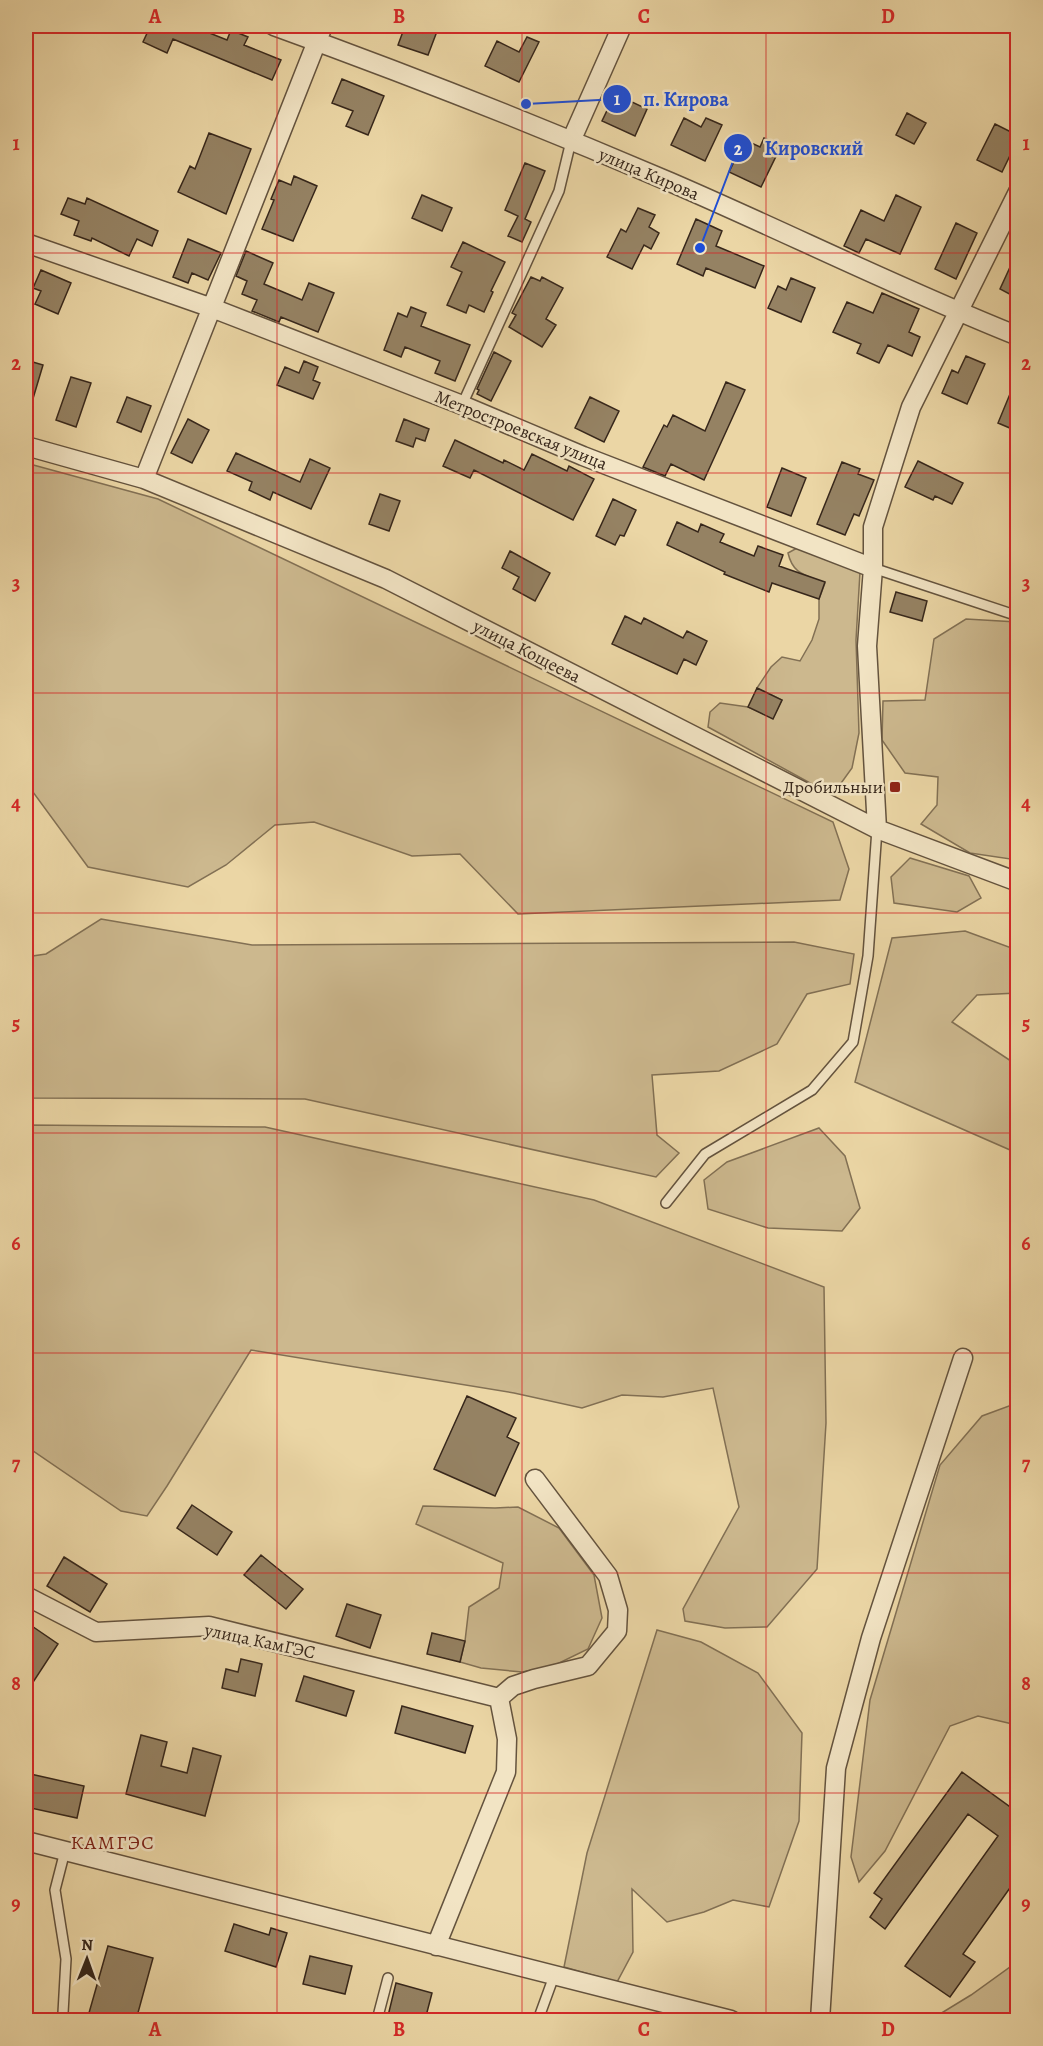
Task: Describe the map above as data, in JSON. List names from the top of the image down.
{
  "streets": {
    "street": [
      "улица Кирова",
      "Метростроевская улица",
      "улица Кощеева",
      "улица КамГЭС"
    ]
  },
  "districts": ["КАМГЭС"],
  "places": {
    "other": ["п. Кирова", "Кировский"],
    "transit": ["Дробильныи"]
  },
  "north": "top",
  "grid": {
    "columns": [
      "A",
      "B",
      "C",
      "D"
    ],
    "rows": [
      "1",
      "2",
      "3",
      "4",
      "5",
      "6",
      "7",
      "8",
      "9"
    ]
  }
}
